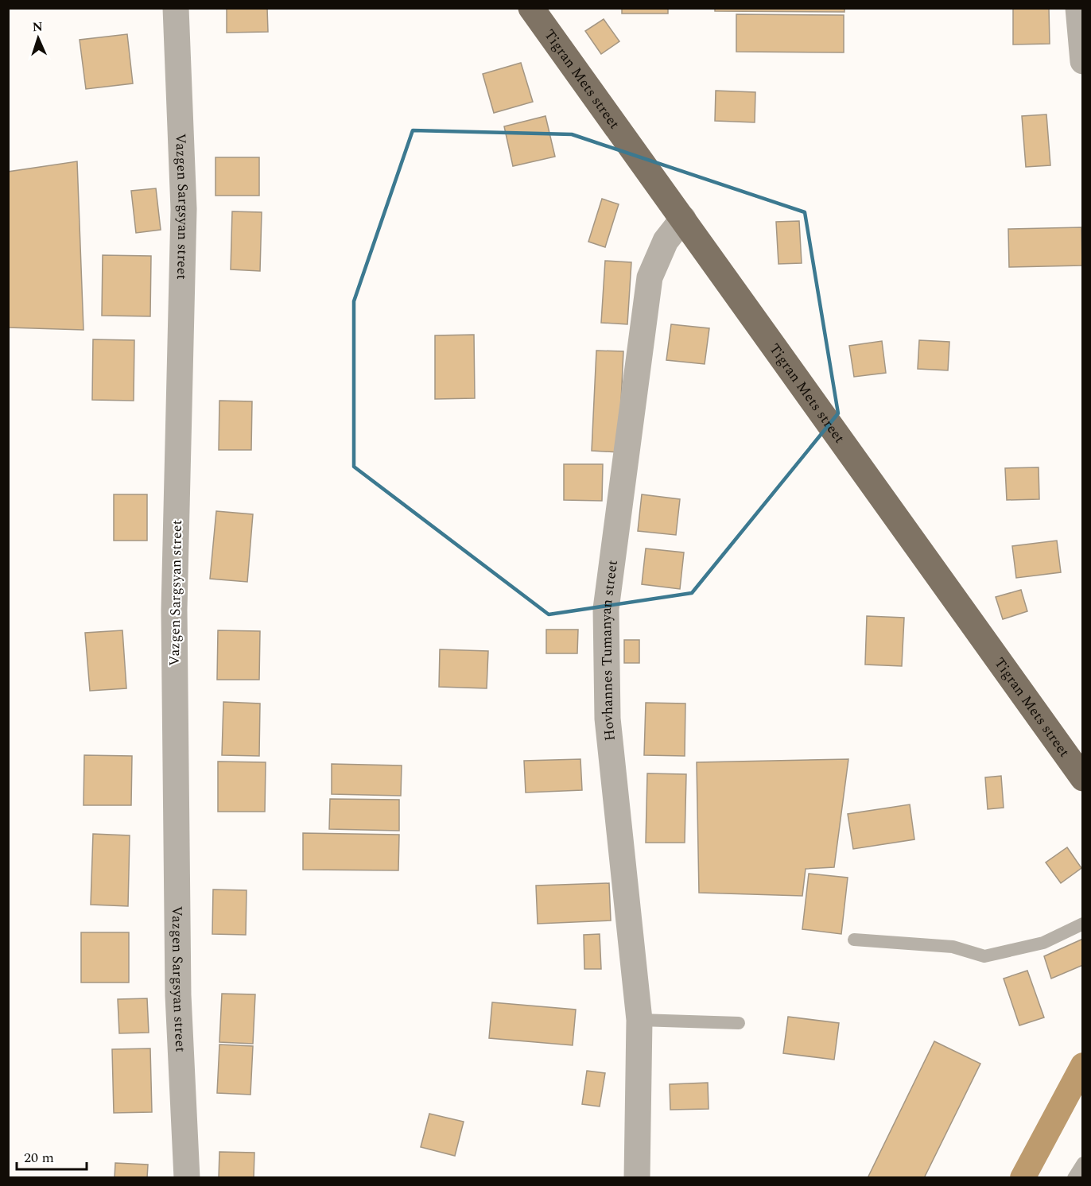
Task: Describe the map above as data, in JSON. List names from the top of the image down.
{
  "streets": {
    "main road": ["Tigran Mets street"],
    "street": ["Vazgen Sargsyan street", "Hovhannes Tumanyan street"]
  },
  "crossings": [
    ["Tigran Mets street", "Hovhannes Tumanyan street"]
  ],
  "scale_bar": "20 m",
  "north": "top"
}
